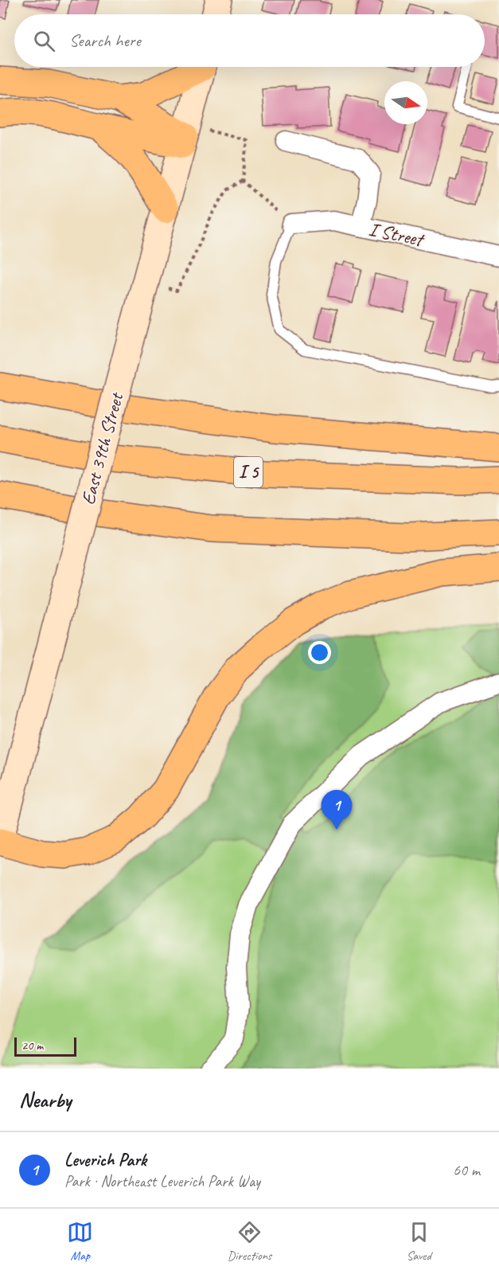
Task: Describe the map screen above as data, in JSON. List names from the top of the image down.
{
  "streets": {
    "highway": ["I 5"],
    "main road": ["East 39th Street"],
    "street": ["I Street"]
  },
  "scale_bar": "20 m",
  "north": "right",
  "page": {
    "search": "Search here",
    "pins": "1",
    "scale": "20 m",
    "heading": "Nearby",
    "list": [
      {
        "mark": "1",
        "name": "Leverich Park",
        "note": "Park · Northeast Leverich Park Way",
        "value": "60 m"
      }
    ],
    "nav": ["Map", "Directions", "Saved"]
  }
}
